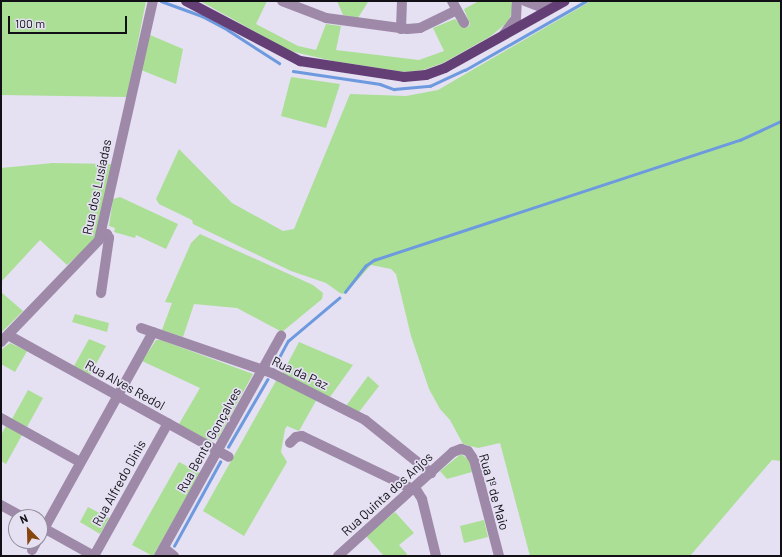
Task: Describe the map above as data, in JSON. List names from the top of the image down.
{
  "streets": {
    "street": [
      "Rua dos Lusíadas",
      "Rua da Paz",
      "Rua Alves Redol",
      "Rua Bento Gonçalves",
      "Rua Alfredo Dinis",
      "Rua 1º de Maio",
      "Rua Quinta dos Anjos"
    ]
  },
  "crossings": [
    ["Rua dos Lusíadas", "Rua Alves Redol"],
    ["Rua da Paz", "Rua Bento Gonçalves"],
    ["Rua da Paz", "Rua Quinta dos Anjos"],
    ["Rua Alves Redol", "Rua Bento Gonçalves"],
    ["Rua Alves Redol", "Rua Alfredo Dinis"],
    ["Rua 1º de Maio", "Rua Quinta dos Anjos"]
  ],
  "scale_bar": "100 m",
  "north": "top left"
}
